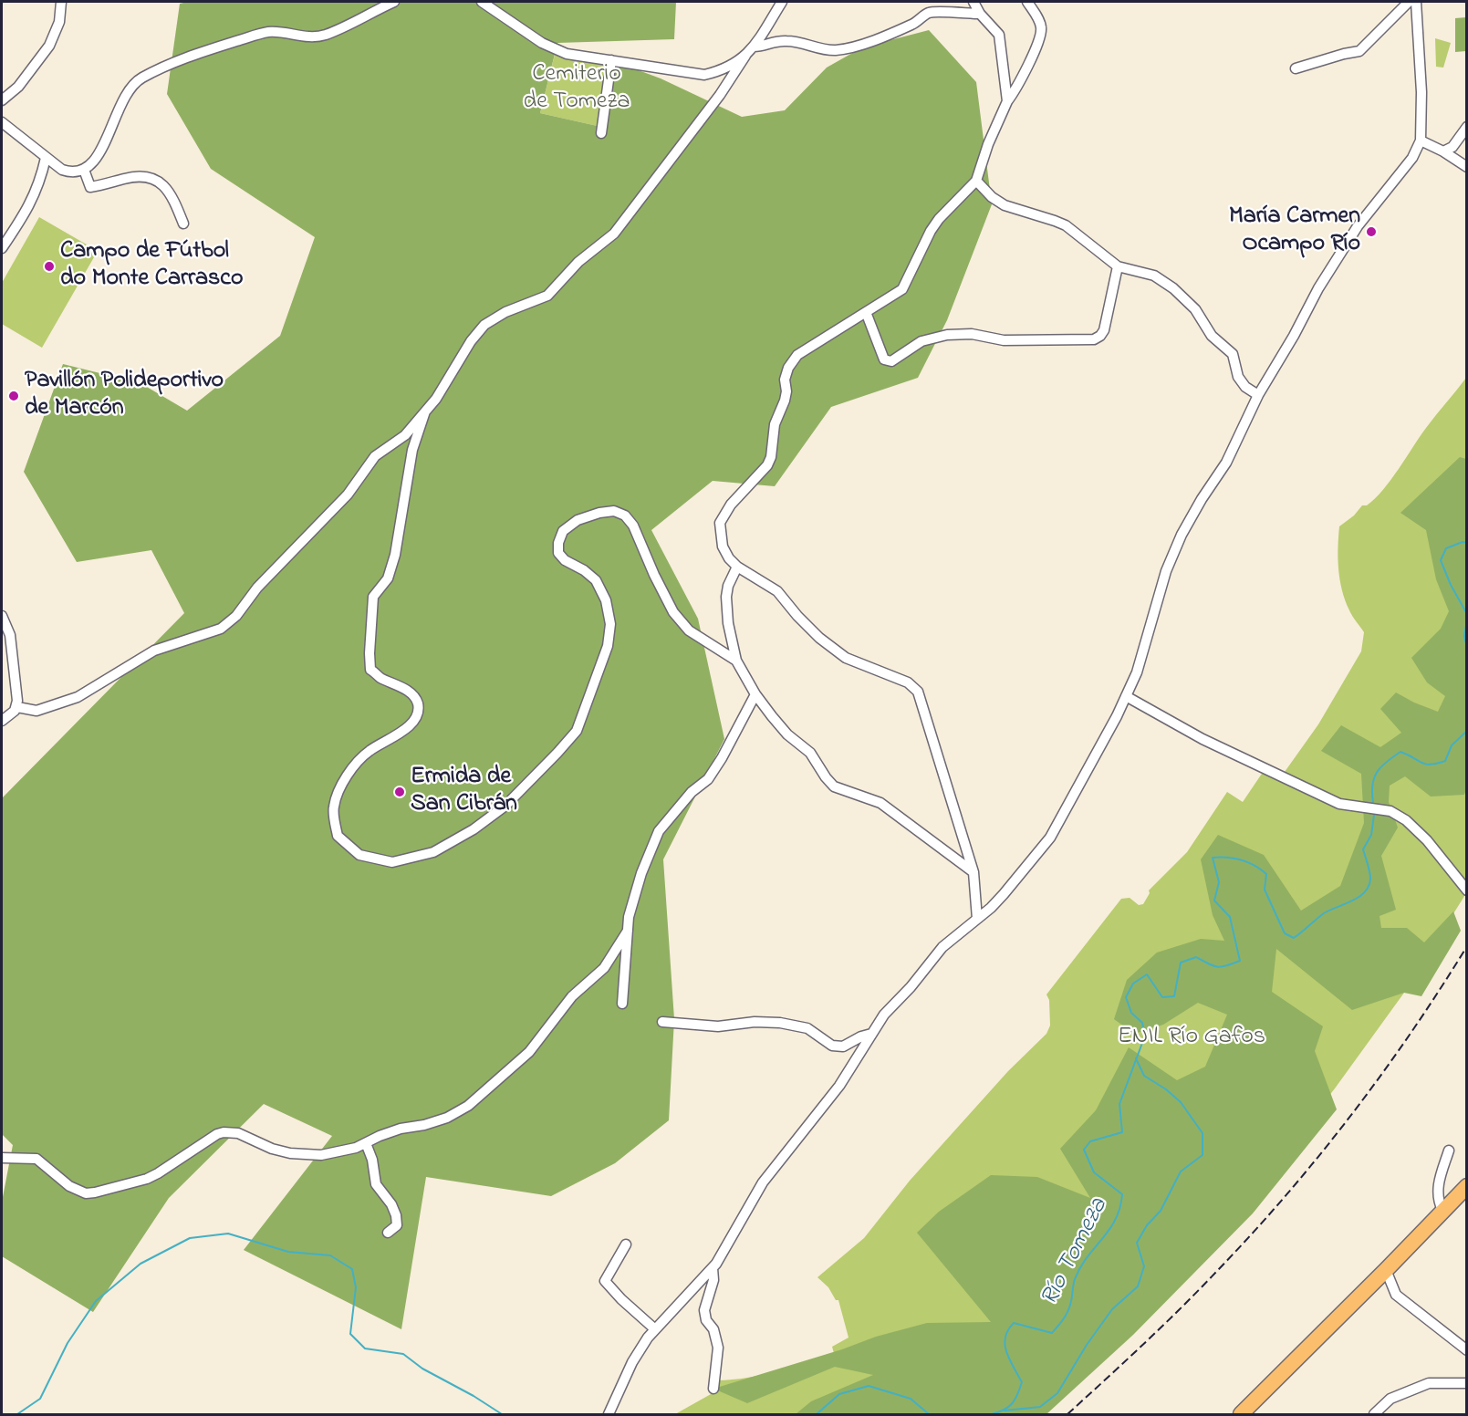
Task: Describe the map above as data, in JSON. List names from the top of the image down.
{
  "water": ["Río Tomeza"],
  "parks": ["Cemiterio de Tomeza", "ENIL Río Gafos"],
  "places": [
    "María Carmen Ocampo Río",
    "Campo de Fútbol do Monte Carrasco",
    "Pavillón Polideportivo de Marcón",
    "Ermida de San Cibrán"
  ]
}
